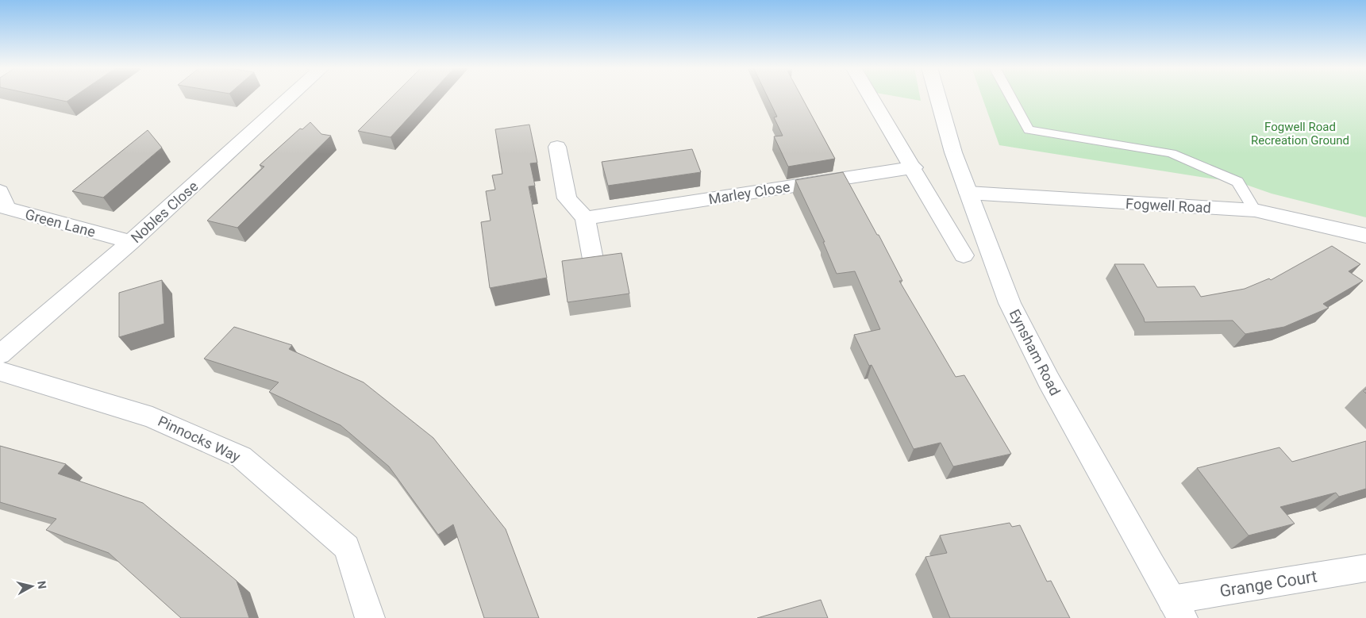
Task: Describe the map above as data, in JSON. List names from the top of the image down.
{
  "streets": {
    "street": [
      "Marley Close",
      "Fogwell Road",
      "Nobles Close",
      "Green Lane",
      "Eynsham Road",
      "Pinnocks Way",
      "Grange Court"
    ]
  },
  "crossings": [
    ["Fogwell Road", "Eynsham Road"],
    ["Nobles Close", "Green Lane"],
    ["Eynsham Road", "Grange Court"]
  ],
  "parks": ["Fogwell Road Recreation Ground"],
  "north": "right"
}
